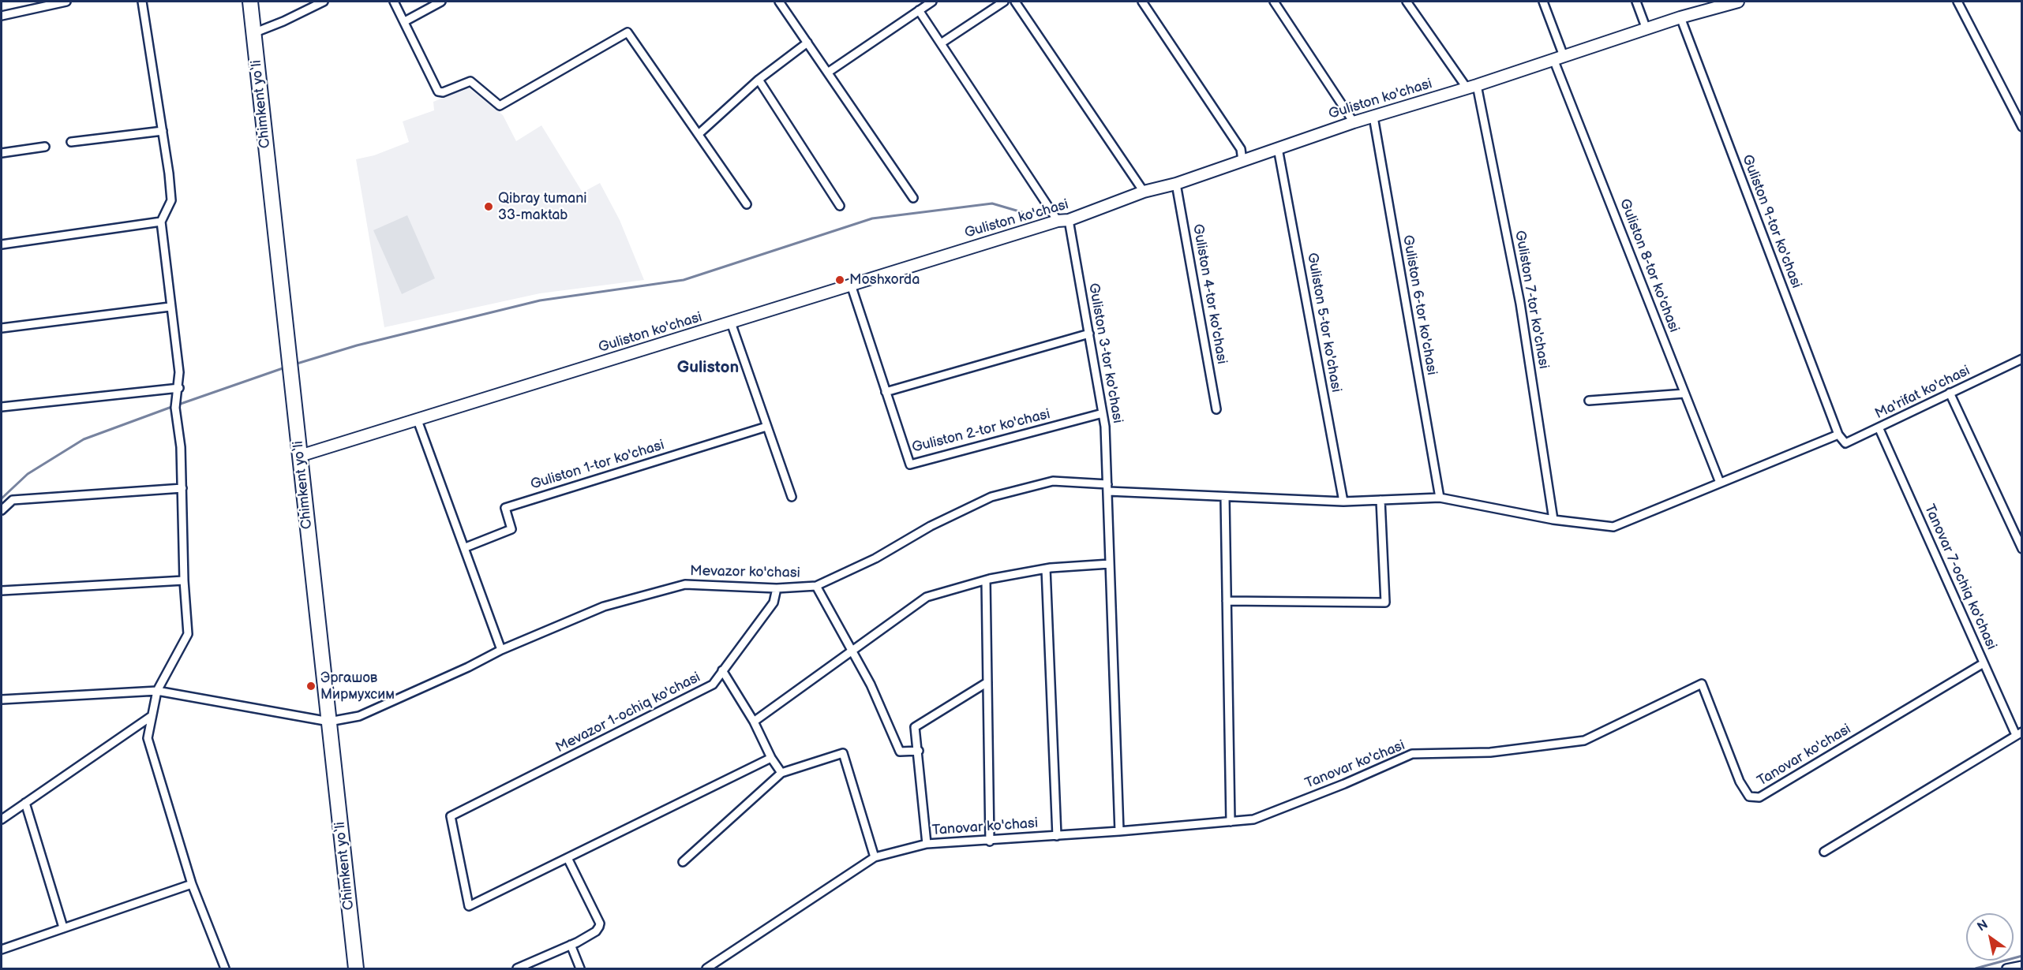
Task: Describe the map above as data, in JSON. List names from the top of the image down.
{
  "streets": {
    "highway": ["Chimkent yo‘li"],
    "main road": ["Guliston ko'chasi"],
    "street": [
      "Guliston 9-tor ko'chasi",
      "Guliston 8-tor ko'chasi",
      "Guliston 4-tor ko'chasi",
      "Guliston 7-tor ko'chasi",
      "Guliston 6-tor ko'chasi",
      "Guliston 5-tor ko'chasi",
      "Guliston 3-tor ko'chasi",
      "Ma'rifat ko'chasi",
      "Guliston 2-tor ko'chasi",
      "Guliston 1-tor ko'chasi",
      "Mevazor ko'chasi",
      "Tanovar 7-ochiq ko'chasi",
      "Mevazor 1-ochiq ko'chasi",
      "Tanovar ko'chasi"
    ]
  },
  "crossings": [
    ["Guliston ko'chasi", "Chimkent yo‘li"],
    ["Guliston ko'chasi", "Guliston 9-tor ko'chasi"],
    ["Guliston ko'chasi", "Guliston 8-tor ko'chasi"],
    ["Guliston ko'chasi", "Guliston 4-tor ko'chasi"],
    ["Guliston ko'chasi", "Guliston 7-tor ko'chasi"],
    ["Guliston ko'chasi", "Guliston 6-tor ko'chasi"],
    ["Guliston ko'chasi", "Guliston 5-tor ko'chasi"],
    ["Guliston ko'chasi", "Guliston 3-tor ko'chasi"],
    ["Guliston ko'chasi", "Guliston 2-tor ko'chasi"],
    ["Chimkent yo‘li", "Mevazor ko'chasi"],
    ["Guliston 9-tor ko'chasi", "Ma'rifat ko'chasi"],
    ["Guliston 9-tor ko'chasi", "Mevazor ko'chasi"],
    ["Guliston 8-tor ko'chasi", "Mevazor ko'chasi"],
    ["Guliston 7-tor ko'chasi", "Mevazor ko'chasi"],
    ["Guliston 6-tor ko'chasi", "Mevazor ko'chasi"],
    ["Guliston 5-tor ko'chasi", "Mevazor ko'chasi"],
    ["Guliston 3-tor ko'chasi", "Guliston 2-tor ko'chasi"],
    ["Guliston 3-tor ko'chasi", "Mevazor ko'chasi"],
    ["Guliston 3-tor ko'chasi", "Tanovar ko'chasi"],
    ["Ma'rifat ko'chasi", "Mevazor ko'chasi"],
    ["Ma'rifat ko'chasi", "Tanovar 7-ochiq ko'chasi"],
    ["Mevazor ko'chasi", "Mevazor 1-ochiq ko'chasi"],
    ["Tanovar 7-ochiq ko'chasi", "Tanovar ko'chasi"]
  ],
  "districts": ["Guliston"],
  "places": ["Qibray tumani 33-maktab", "Moshxorda", "Эргашов Мирмухсим"],
  "north": "top left"
}
